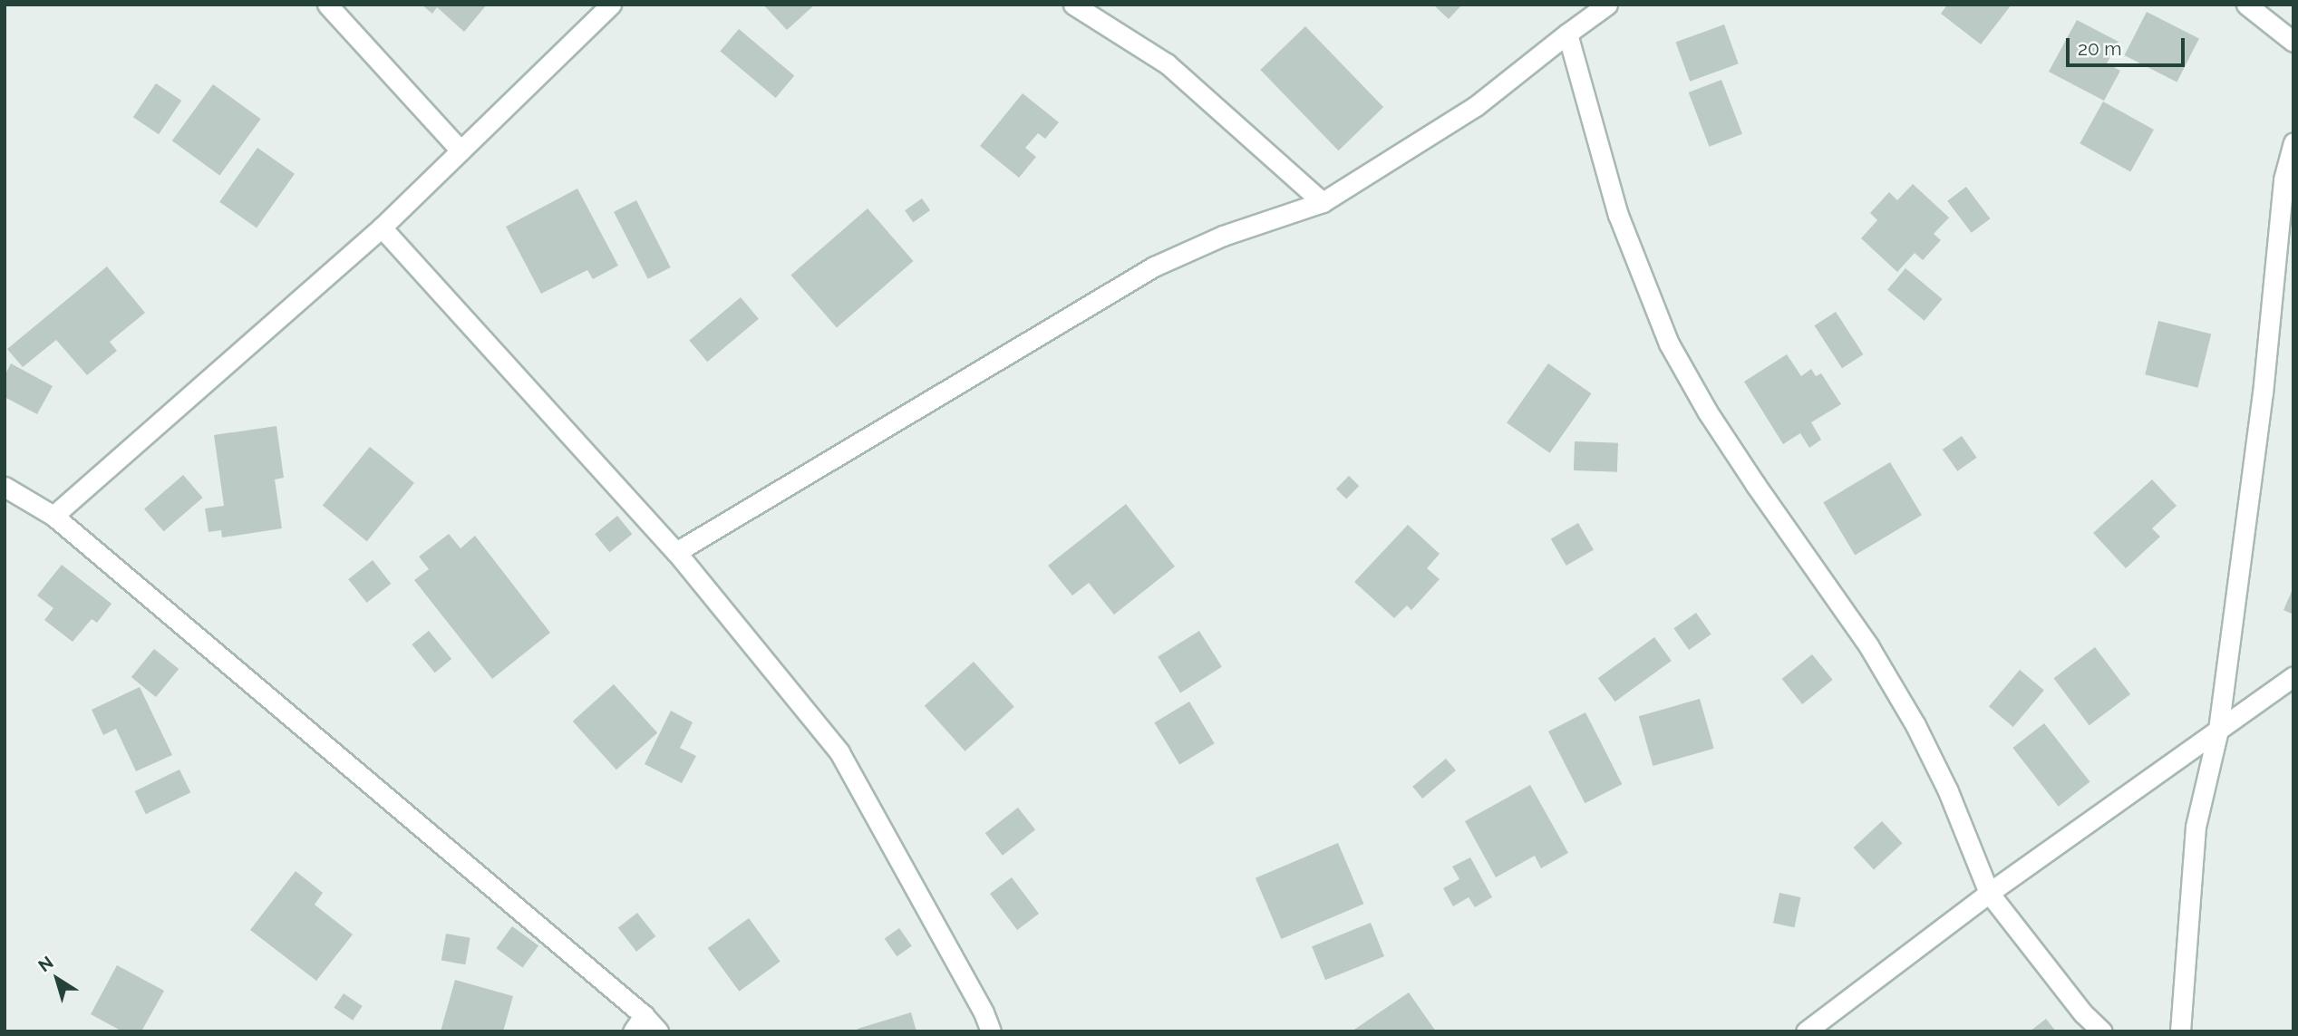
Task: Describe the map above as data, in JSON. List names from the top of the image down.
{
  "scale_bar": "20 m",
  "north": "top left"
}
